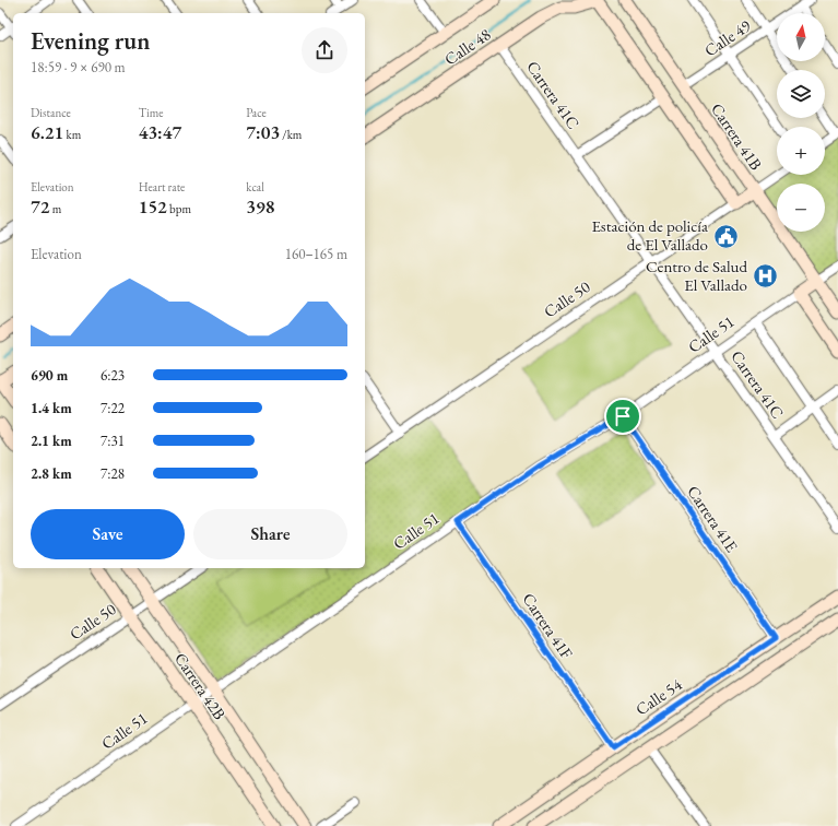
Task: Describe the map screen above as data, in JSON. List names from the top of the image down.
{
  "streets": {
    "street": [
      "Calle 49",
      "Calle 48",
      "Carrera 41C",
      "Carrera 41B",
      "Calle 50",
      "Calle 51",
      "Carrera 41E",
      "Carrera 41F",
      "Carrera 42B",
      "Calle 54"
    ]
  },
  "crossings": [
    ["Calle 49", "Carrera 41B"],
    ["Calle 48", "Carrera 41C"],
    ["Carrera 41C", "Calle 50"],
    ["Carrera 41C", "Calle 51"],
    ["Carrera 41B", "Calle 50"],
    ["Carrera 41B", "Calle 51"],
    ["Calle 50", "Carrera 42B"],
    ["Calle 51", "Carrera 41E"],
    ["Calle 51", "Carrera 41F"],
    ["Calle 51", "Carrera 42B"],
    ["Carrera 41E", "Calle 54"],
    ["Carrera 41F", "Calle 54"]
  ],
  "places": {
    "public building": ["Estación de policía de El Vallado"],
    "hospital": ["Centro de Salud El Vallado"]
  },
  "north": "top",
  "page": {
    "map_buttons": ["+", "−"],
    "heading": ["Evening run", "18:59 · 9 × 690 m"],
    "stats": [
      ["Distance", "6.21 km"],
      ["Time", "43:47"],
      ["Pace", "7:03 /km"],
      ["Elevation", "72 m"],
      ["Heart rate", "152 bpm"],
      ["kcal", "398"]
    ],
    "chart": ["Elevation", "160–165 m"],
    "list": [
      {
        "name": "690 m",
        "note": "6:23"
      },
      {
        "name": "1.4 km",
        "note": "7:22"
      },
      {
        "name": "2.1 km",
        "note": "7:31"
      },
      {
        "name": "2.8 km",
        "note": "7:28"
      }
    ],
    "buttons": ["Save", "Share"]
  }
}
